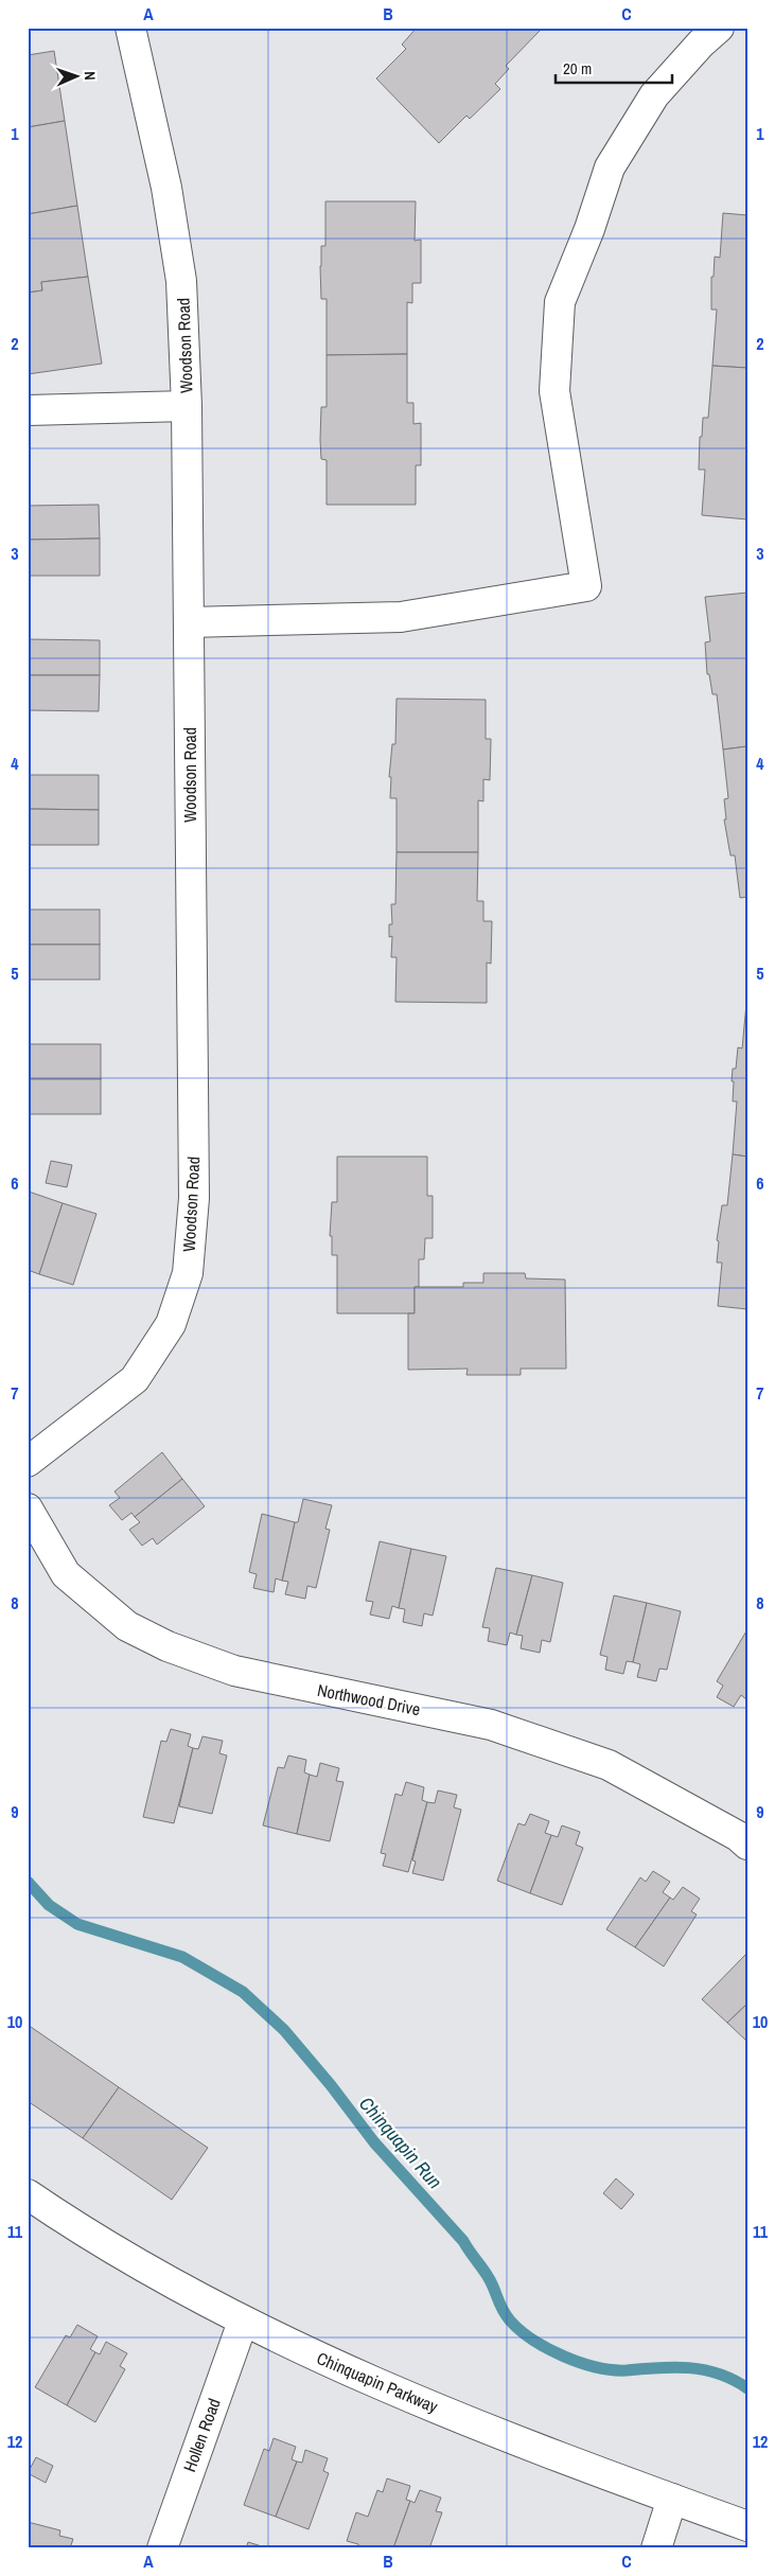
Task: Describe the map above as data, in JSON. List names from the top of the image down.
{
  "streets": {
    "street": [
      "Woodson Road",
      "Northwood Drive",
      "Chinquapin Parkway",
      "Hollen Road"
    ]
  },
  "crossings": [
    ["Chinquapin Parkway", "Hollen Road"]
  ],
  "water": ["Chinquapin Run"],
  "scale_bar": "20 m",
  "north": "right",
  "grid": {
    "columns": ["A", "B", "C"],
    "rows": [
      "1",
      "2",
      "3",
      "4",
      "5",
      "6",
      "7",
      "8",
      "9",
      "10",
      "11",
      "12"
    ]
  }
}
